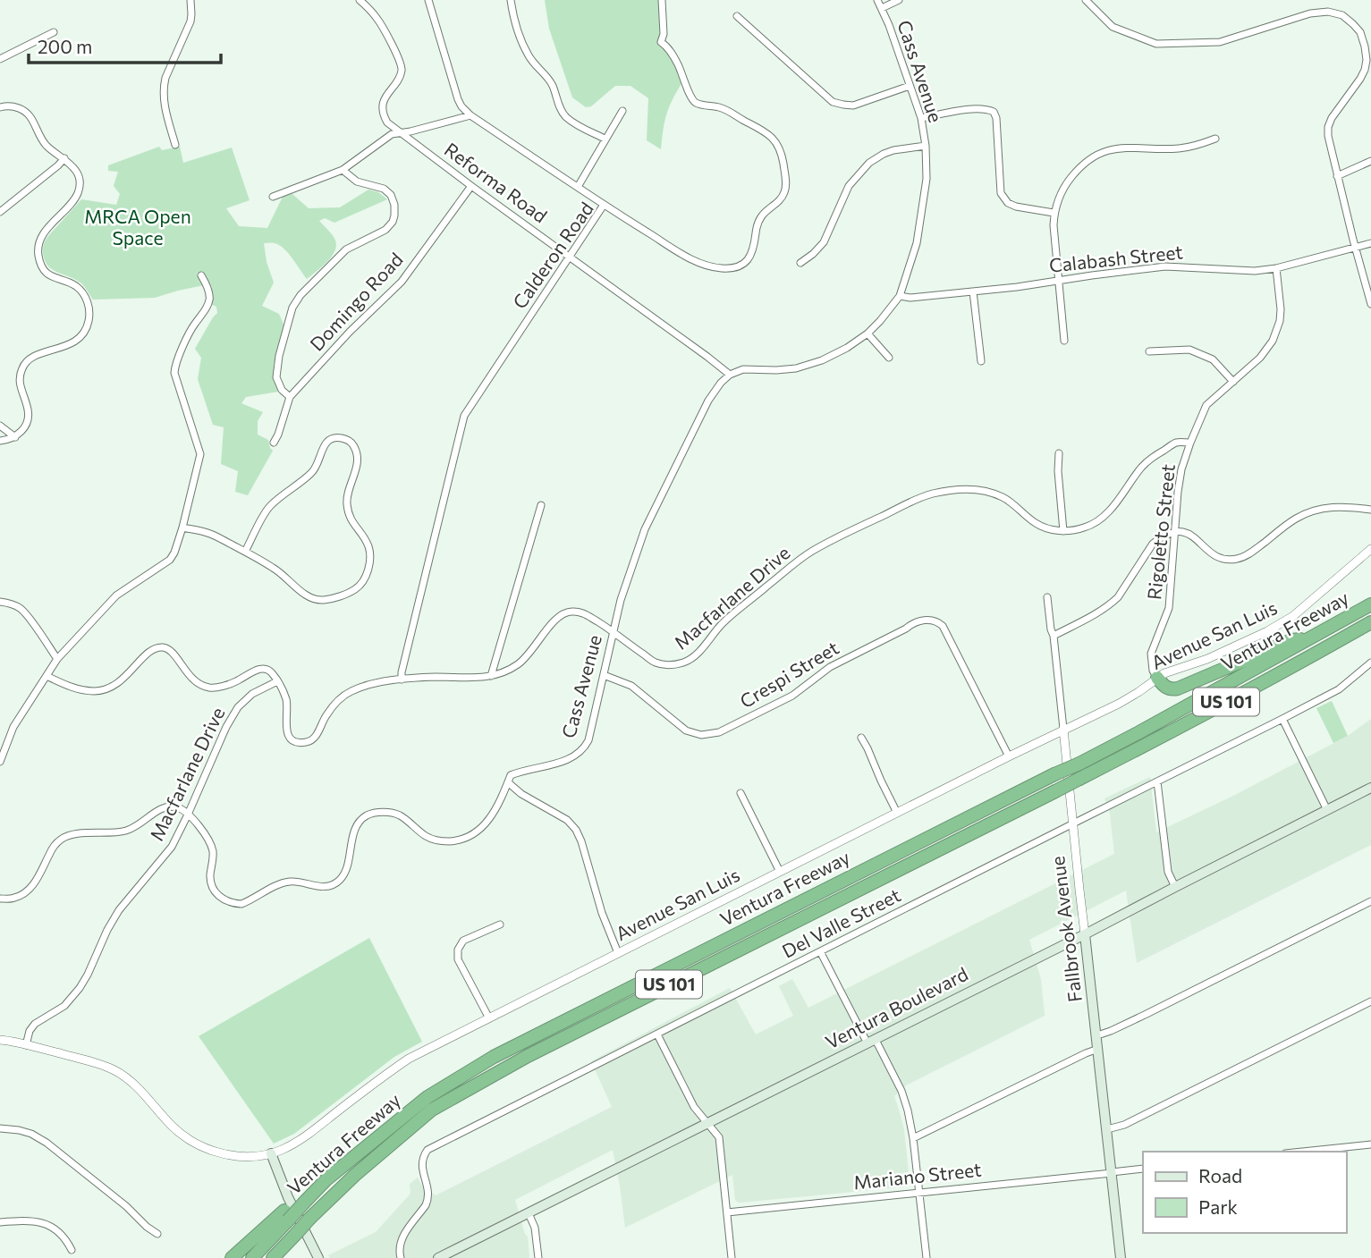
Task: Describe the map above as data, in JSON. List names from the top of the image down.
{
  "streets": {
    "highway": ["Ventura Freeway", "US 101"],
    "main road": ["Fallbrook Avenue", "Ventura Boulevard"],
    "street": [
      "Cass Avenue",
      "Reforma Road",
      "Calderon Road",
      "Calabash Street",
      "Domingo Road",
      "Rigoletto Street",
      "Macfarlane Drive",
      "Avenue San Luis",
      "Crespi Street",
      "Del Valle Street",
      "Mariano Street"
    ]
  },
  "crossings": [
    ["Cass Avenue", "Reforma Road"],
    ["Cass Avenue", "Calabash Street"],
    ["Cass Avenue", "Macfarlane Drive"],
    ["Cass Avenue", "Crespi Street"],
    ["Reforma Road", "Calderon Road"],
    ["Reforma Road", "Domingo Road"],
    ["Calderon Road", "Macfarlane Drive"],
    ["Calabash Street", "Rigoletto Street"],
    ["Rigoletto Street", "Avenue San Luis"],
    ["Macfarlane Drive", "Avenue San Luis"],
    ["Avenue San Luis", "Crespi Street"],
    ["Avenue San Luis", "Fallbrook Avenue"],
    ["Del Valle Street", "Fallbrook Avenue"],
    ["Fallbrook Avenue", "Ventura Boulevard"],
    ["Fallbrook Avenue", "Mariano Street"]
  ],
  "parks": ["MRCA Open Space"],
  "legend": ["Road", "Park"],
  "scale_bar": "200 m"
}
